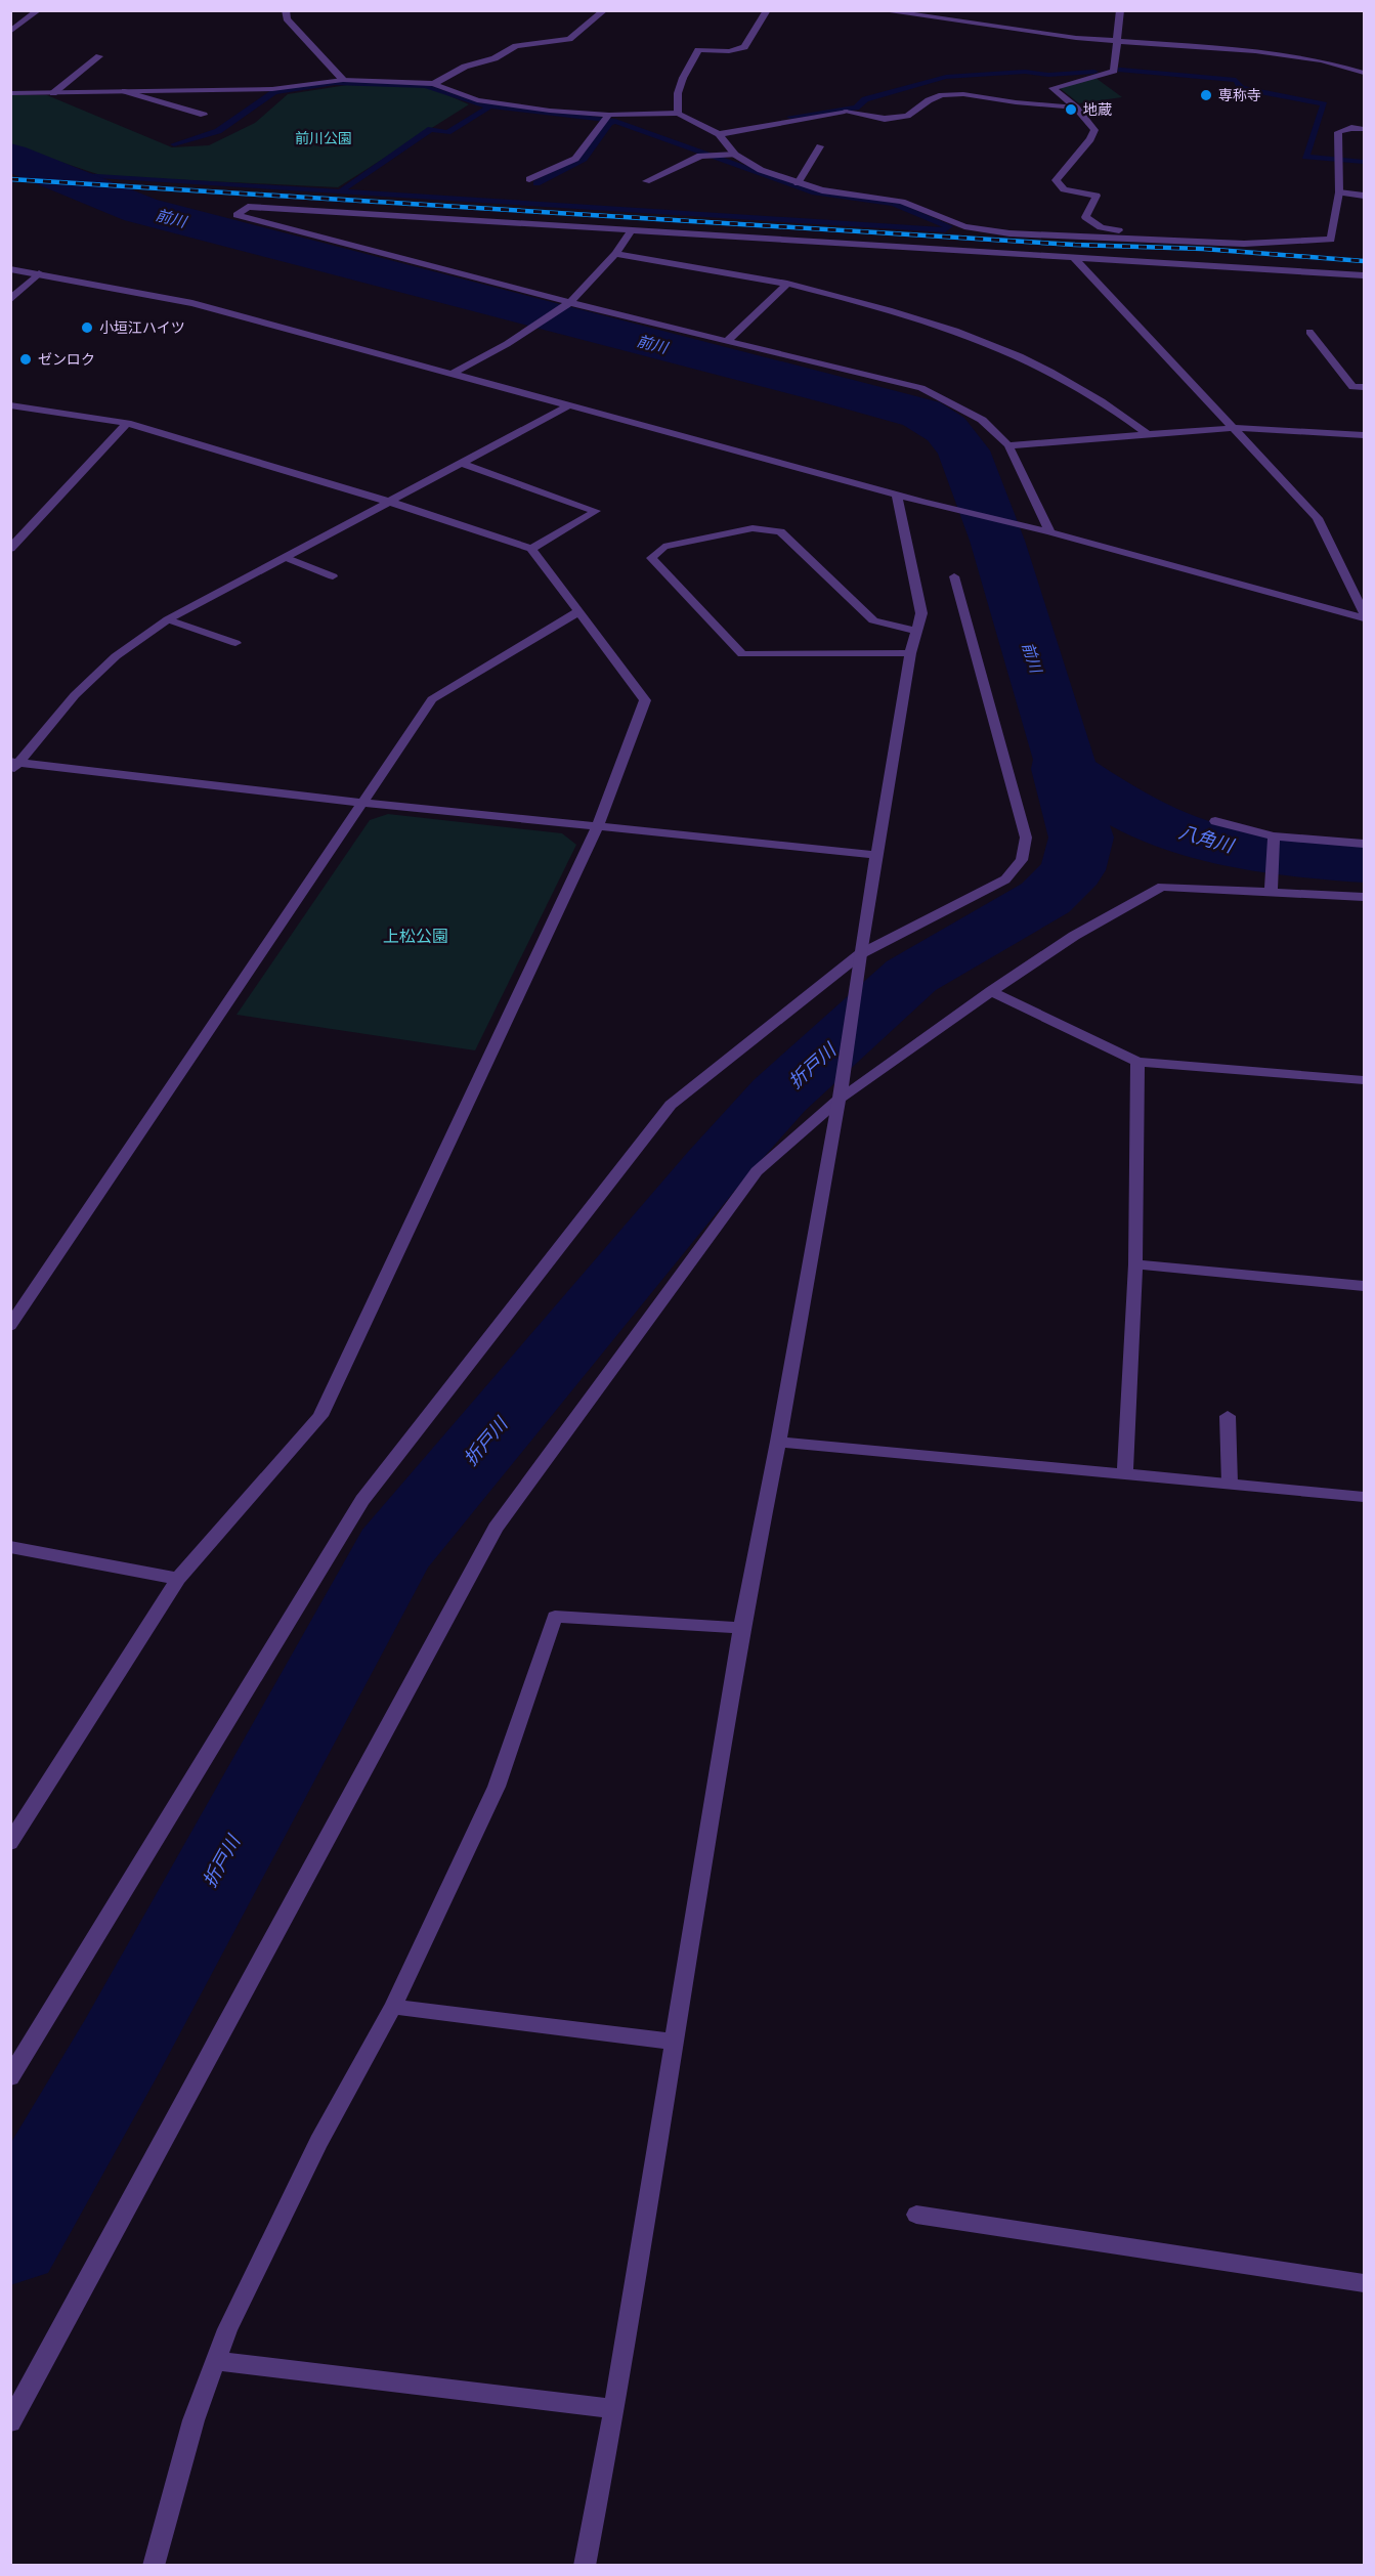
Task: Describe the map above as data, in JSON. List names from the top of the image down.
{
  "water": ["前川", "八角川", "折戸川"],
  "parks": ["前川公園", "上松公園"],
  "places": [
    "専称寺",
    "地蔵",
    "小垣江ハイツ",
    "ゼンロク"
  ]
}
